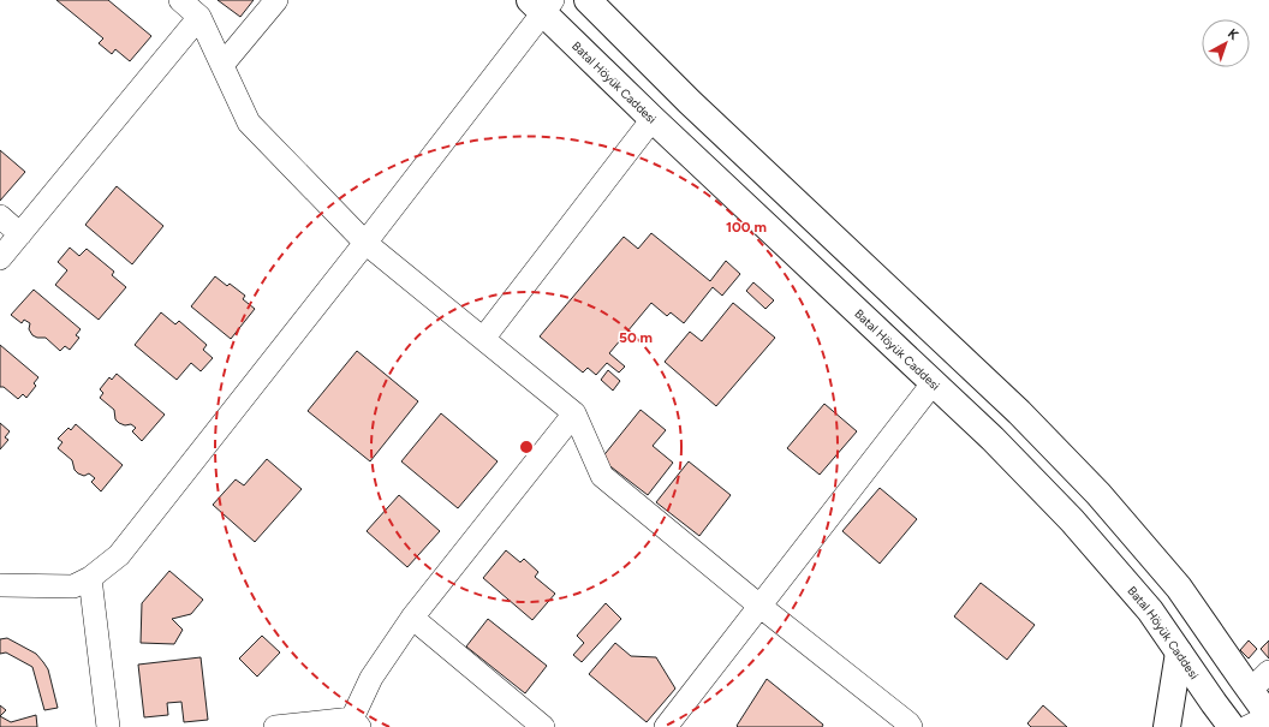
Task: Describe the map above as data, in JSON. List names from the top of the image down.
{
  "streets": {
    "main road": ["Batal Höyük Caddesi"]
  },
  "north": "top right",
  "rings": ["100 m", "50 m"]
}
